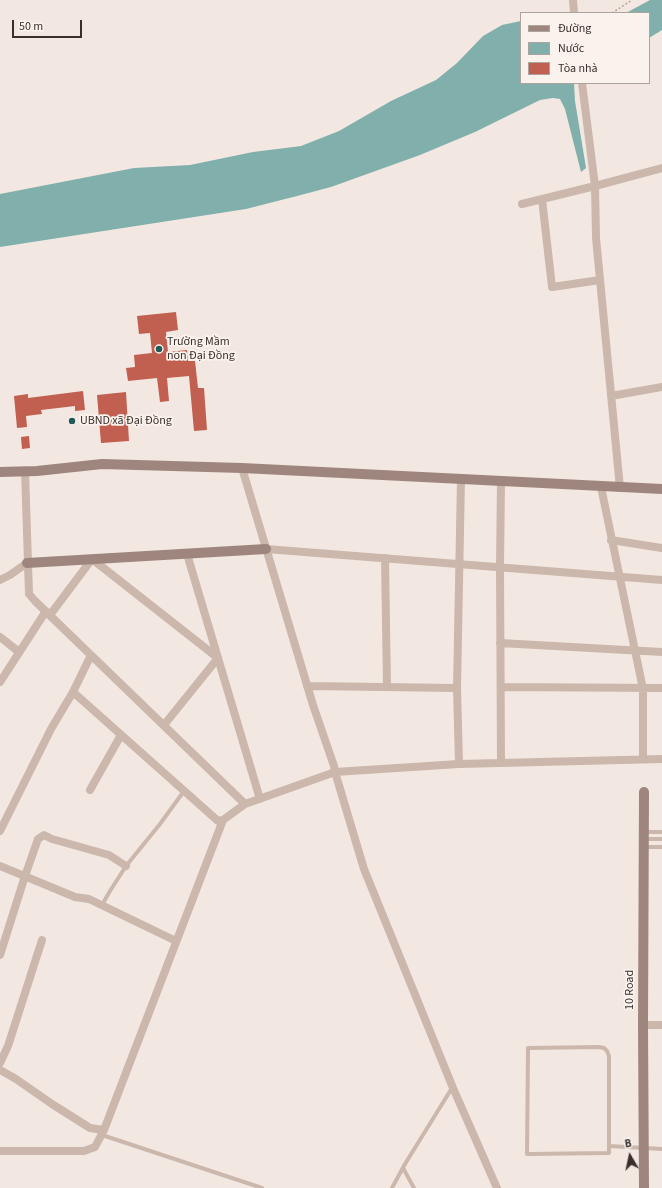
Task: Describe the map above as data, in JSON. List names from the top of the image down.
{
  "streets": {
    "main road": ["10 Road"]
  },
  "places": ["Trường Mầm non Đại Đồng", "UBND xã Đại Đồng"],
  "legend": ["Đường", "Nước", "Tòa nhà"],
  "scale_bar": "50 m",
  "north": "top"
}
